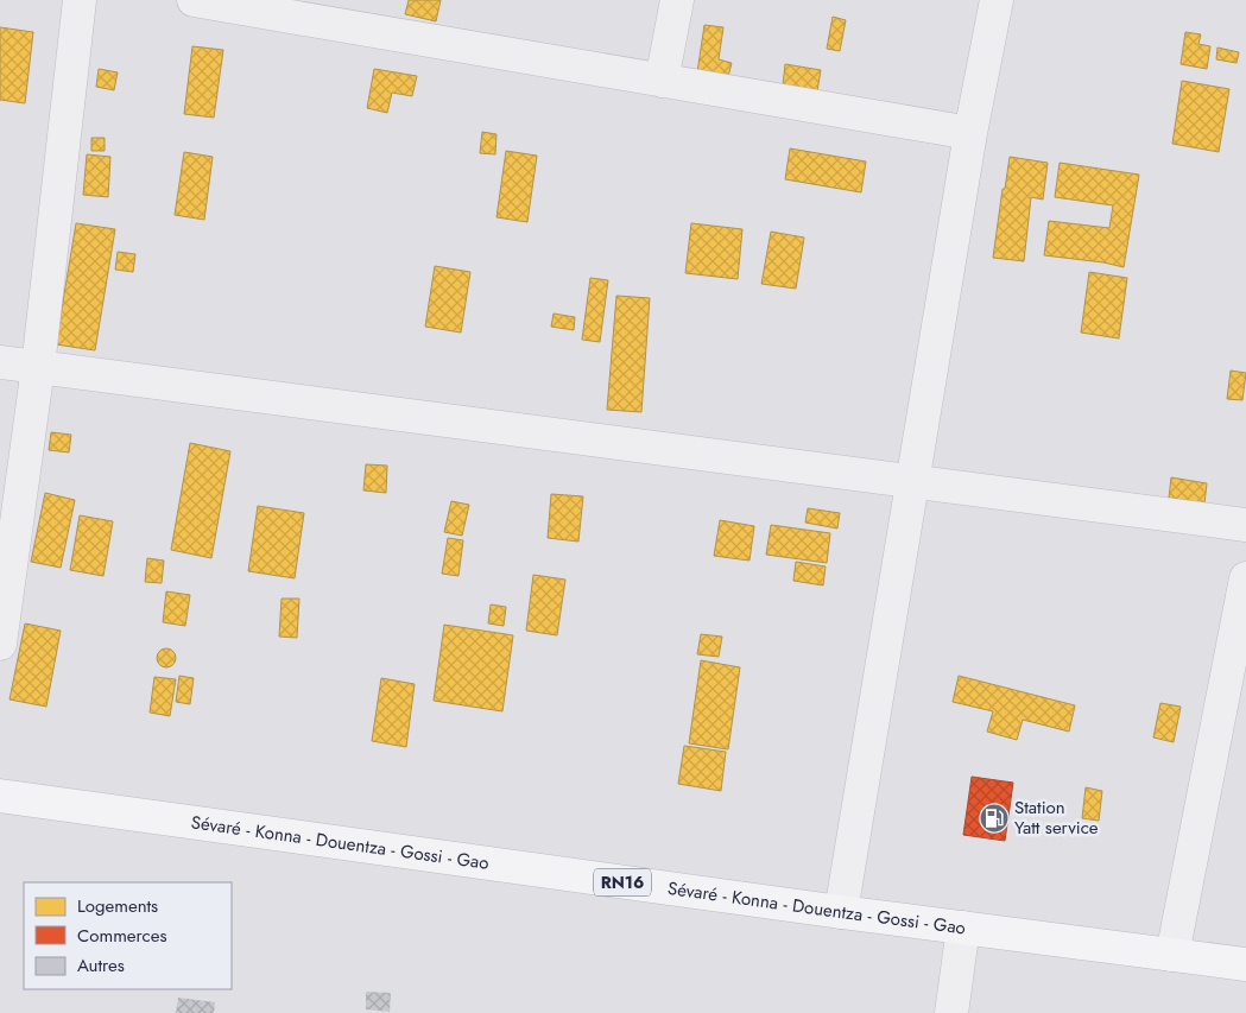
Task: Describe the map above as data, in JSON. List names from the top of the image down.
{
  "streets": {
    "main road": ["Sévaré - Konna - Douentza - Gossi - Gao", "RN16"]
  },
  "places": {
    "fuel station": ["Station Yatt service"]
  },
  "legend": ["Logements", "Commerces", "Autres"]
}
